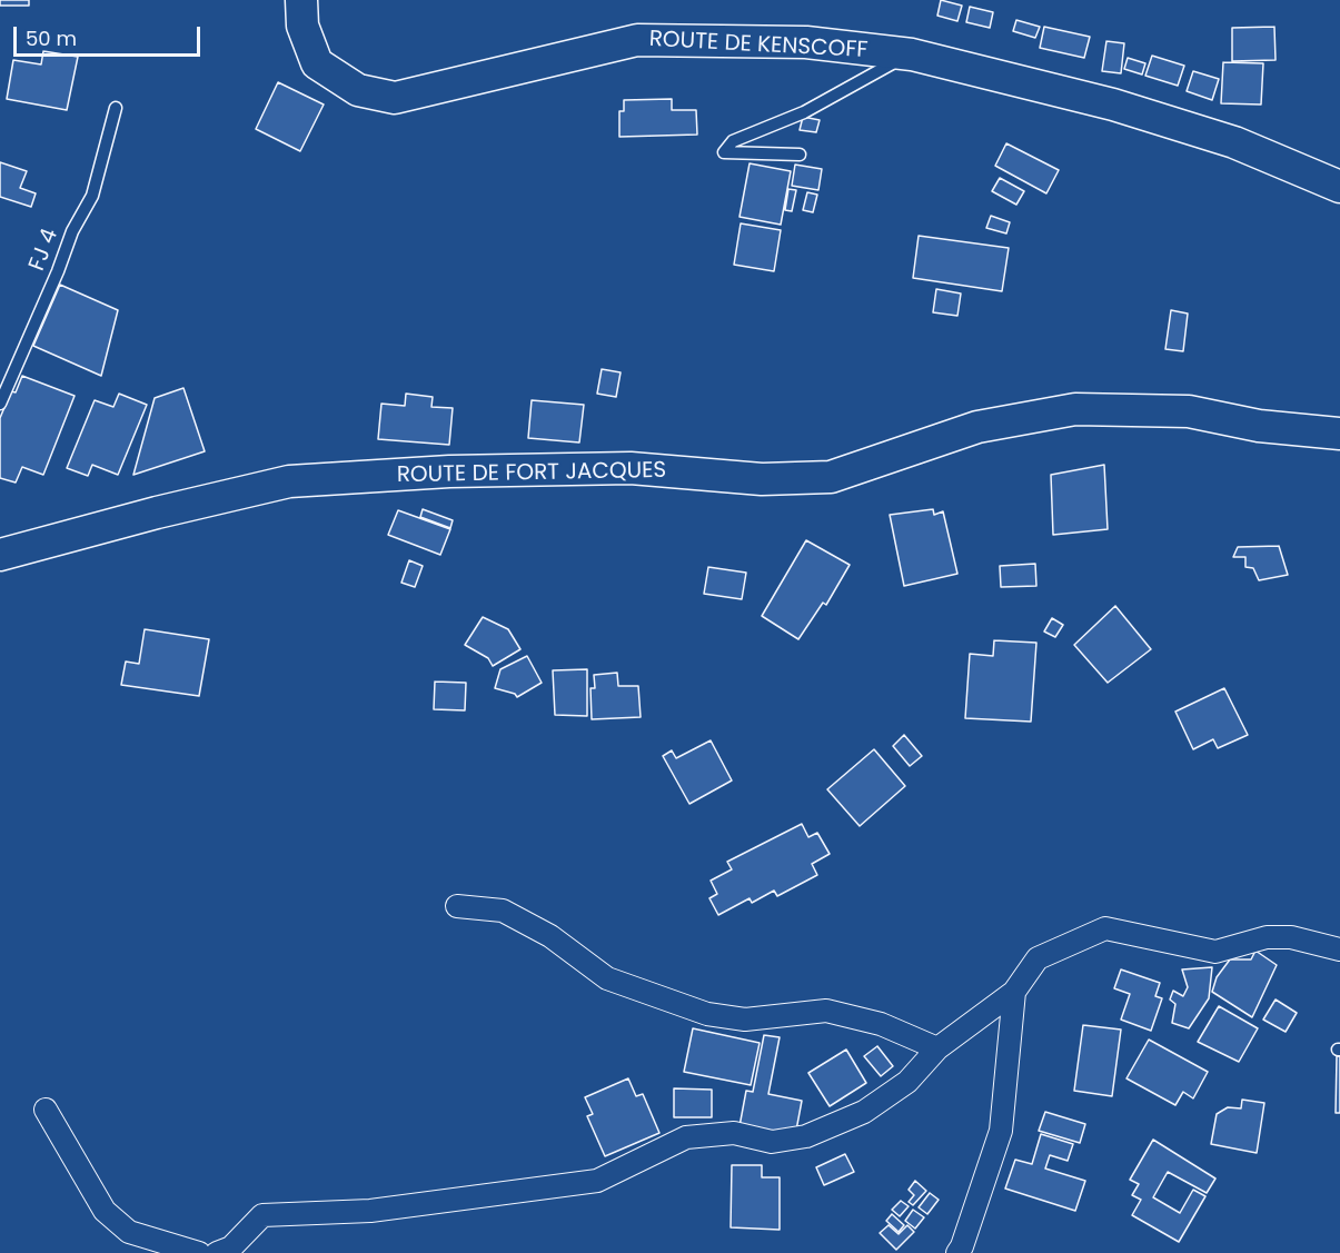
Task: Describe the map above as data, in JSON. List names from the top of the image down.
{
  "streets": {
    "street": ["ROUTE DE KENSCOFF", "ROUTE DE FORT JACQUES"],
    "lane": ["FJ 4"]
  },
  "scale_bar": "50 m"
}
